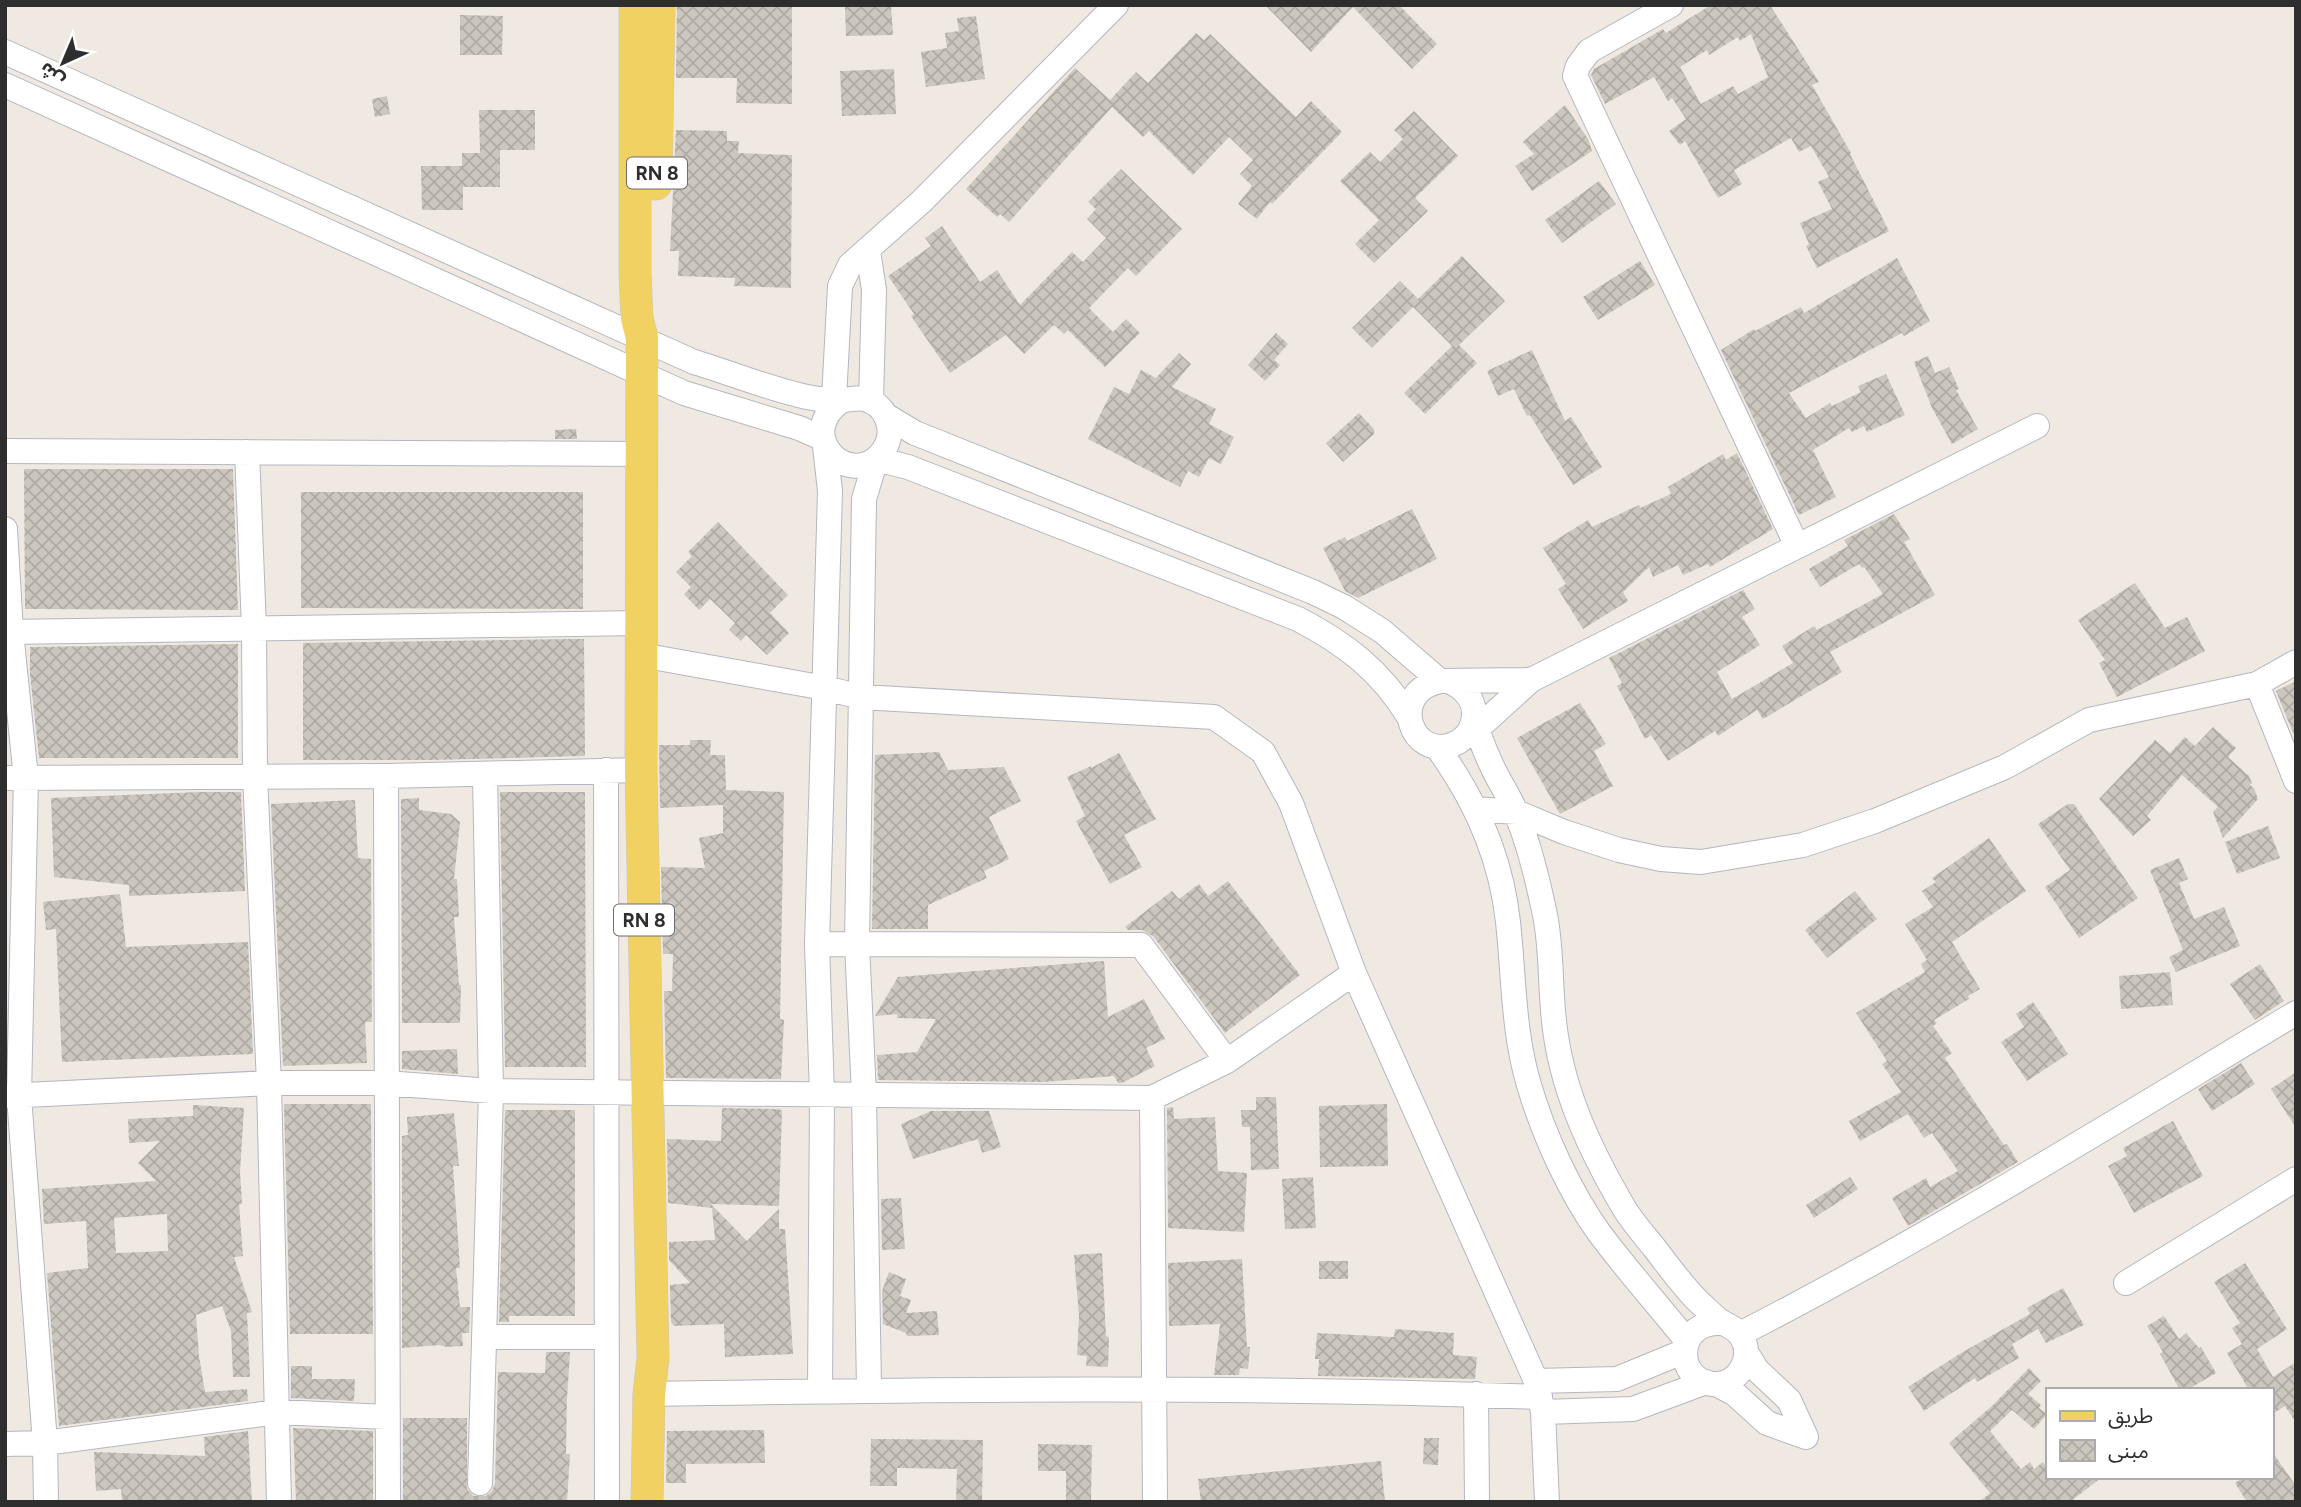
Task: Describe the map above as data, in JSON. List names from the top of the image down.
{
  "streets": {
    "main road": ["RN 8"]
  },
  "legend": ["طريق", "مبنى"],
  "north": "bottom left"
}
